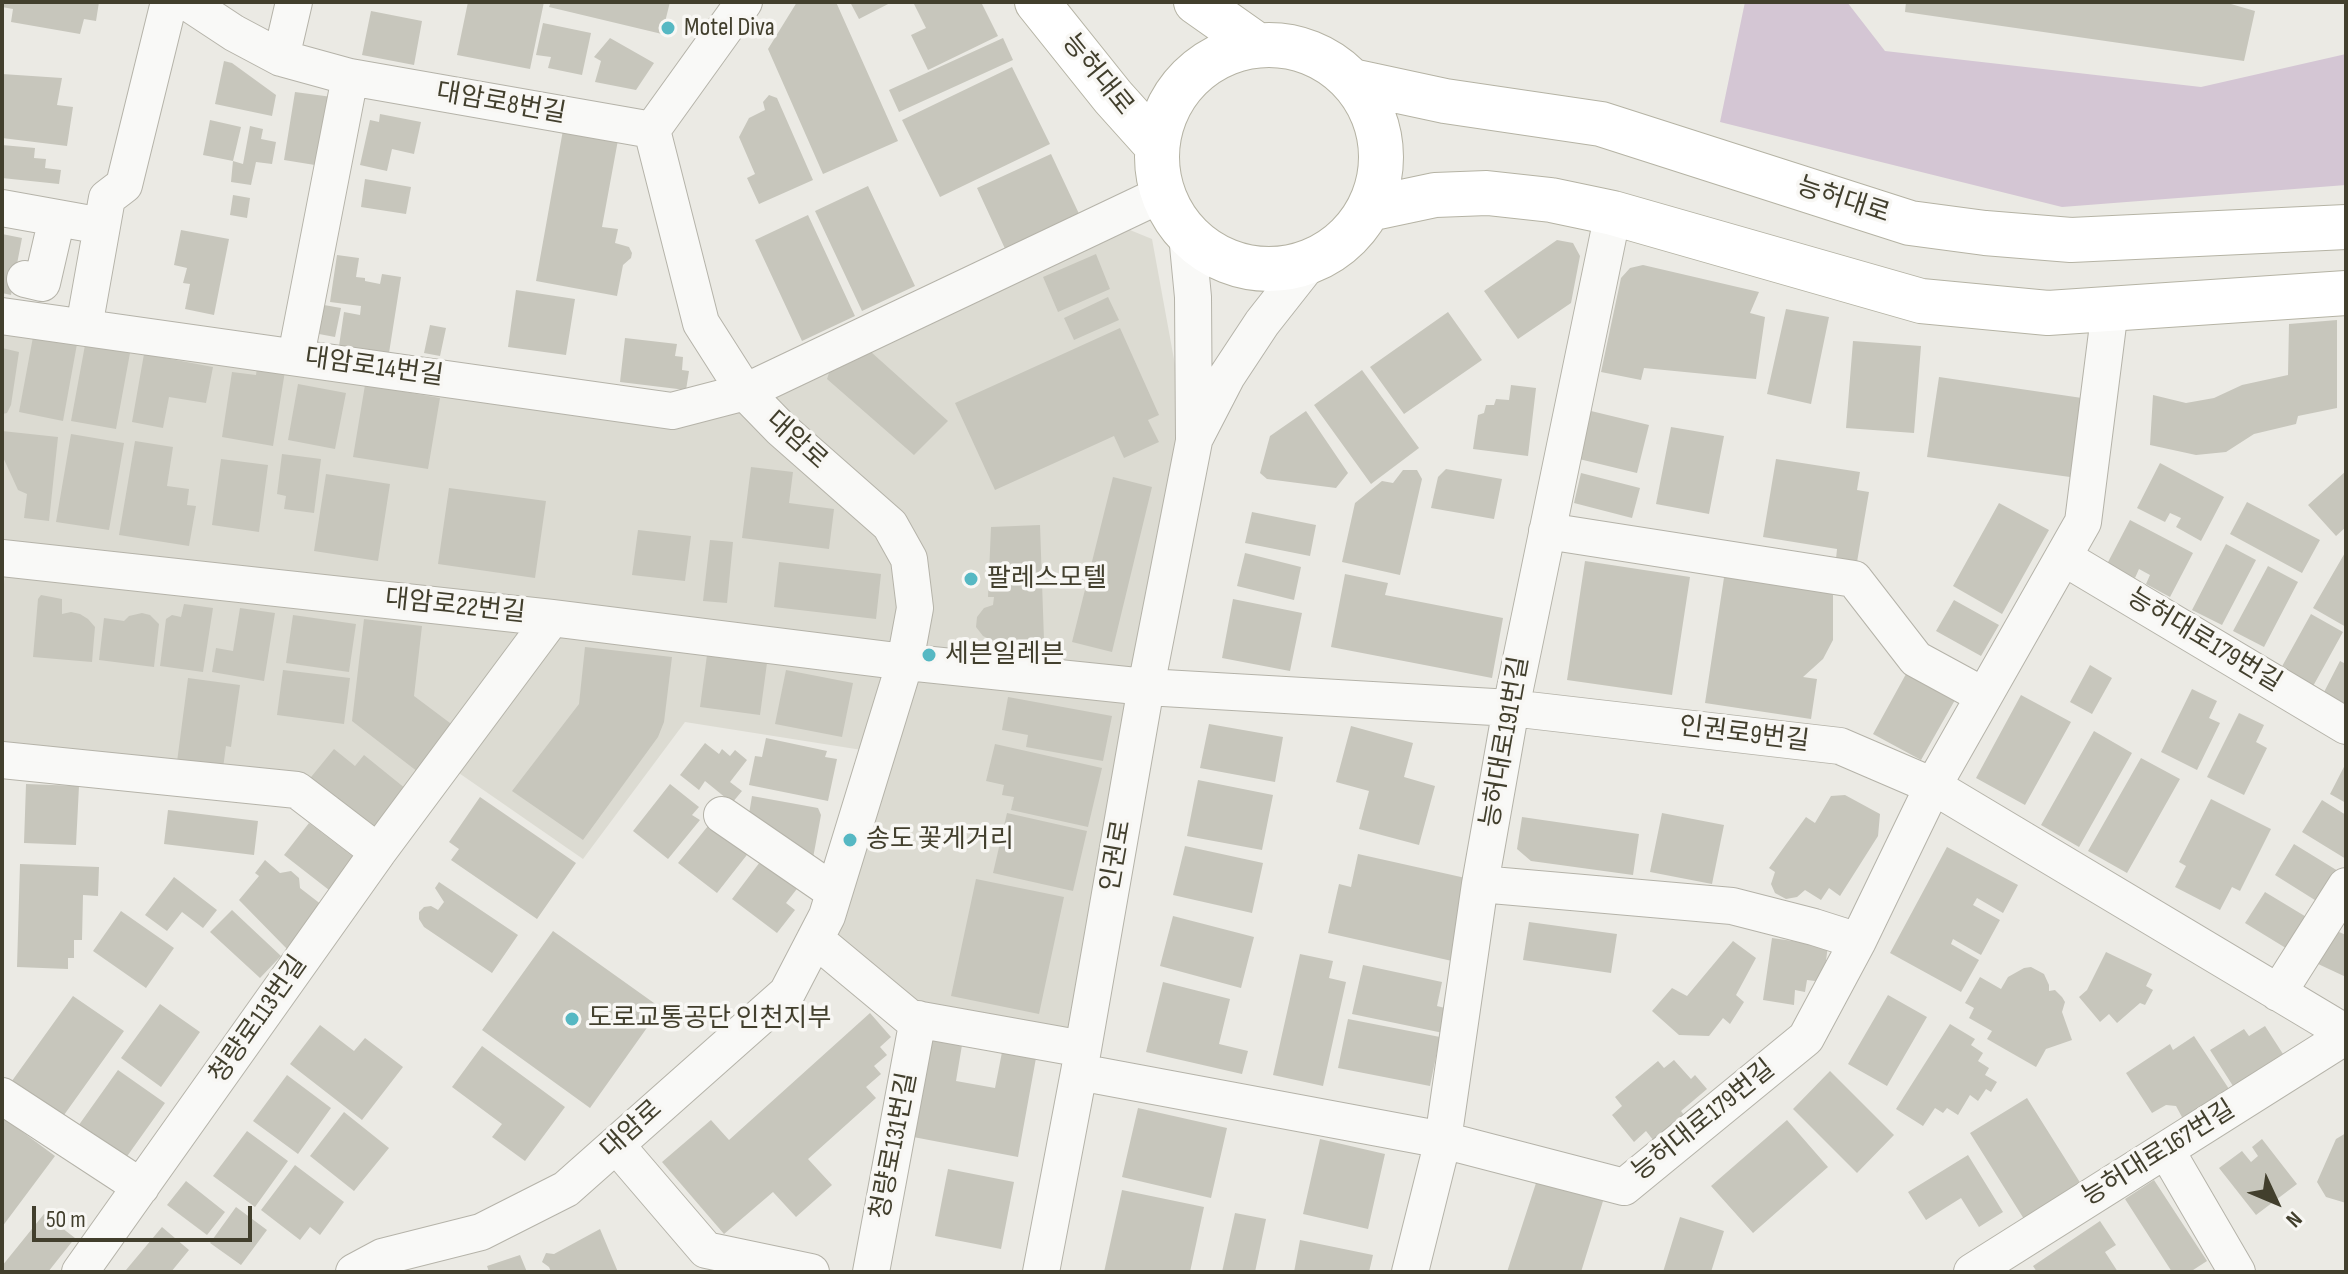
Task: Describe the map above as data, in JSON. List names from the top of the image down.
{
  "streets": {
    "main road": ["능허대로"],
    "street": [
      "대암로8번길",
      "대암로14번길",
      "대암로",
      "대암로22번길",
      "능허대로179번길",
      "인권로9번길",
      "능허대로191번길",
      "인권로",
      "청량로113번길",
      "청량로131번길",
      "능허대로167번길"
    ]
  },
  "crossings": [
    ["능허대로", "대암로14번길"],
    ["대암로8번길", "대암로"],
    ["대암로14번길", "대암로"],
    ["대암로", "대암로22번길"],
    ["대암로22번길", "인권로9번길"],
    ["대암로22번길", "인권로"],
    ["대암로22번길", "청량로113번길"],
    ["능허대로179번길", "인권로9번길"],
    ["능허대로179번길", "능허대로191번길"],
    ["능허대로179번길", "인권로"],
    ["능허대로179번길", "청량로131번길"],
    ["인권로9번길", "능허대로191번길"],
    ["인권로9번길", "인권로"],
    ["인권로9번길", "능허대로167번길"]
  ],
  "places": [
    "Motel Diva",
    "팔레스모텔",
    "세븐일레븐",
    "송도 꽃게거리",
    "도로교통공단 인천지부"
  ],
  "scale_bar": "50 m",
  "north": "bottom right"
}
